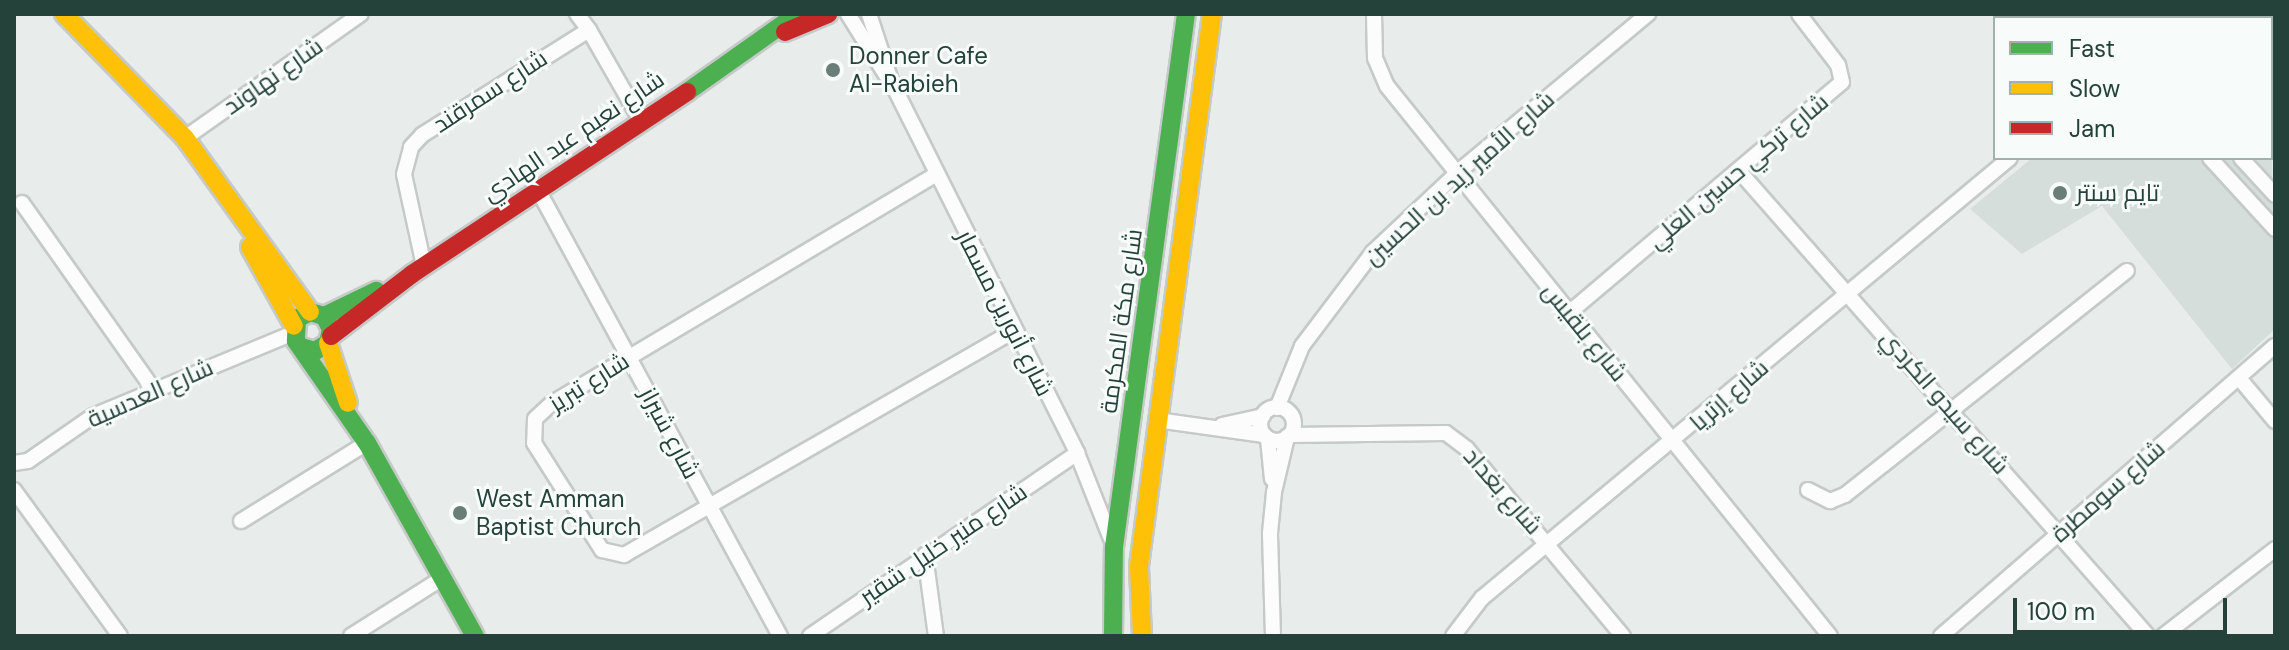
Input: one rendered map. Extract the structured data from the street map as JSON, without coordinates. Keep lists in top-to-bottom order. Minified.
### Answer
{"streets":{"street":["شارع نهاوند","شارع سمرقند","شارع نعيم عبد الهادي","شارع تركي حسين العلي","شارع الأمير زيد بن الحسين","شارع أنورين مسمار","شارع مكة المكرمة","شارع بلقيس","شارع تبريز","شارع العدسية","شارع إرتريا","شارع سيدو الكردي","شارع شيراز","شارع بغداد","شارع سومطرة","شارع منير خليل شقير"]},"crossings":[["شارع سمرقند","شارع نعيم عبد الهادي"],["شارع نعيم عبد الهادي","شارع العدسية"],["شارع نعيم عبد الهادي","شارع شيراز"],["شارع تركي حسين العلي","شارع بلقيس"],["شارع تركي حسين العلي","شارع سيدو الكردي"],["شارع الأمير زيد بن الحسين","شارع بلقيس"],["شارع أنورين مسمار","شارع مكة المكرمة"],["شارع أنورين مسمار","شارع تبريز"],["شارع أنورين مسمار","شارع منير خليل شقير"],["شارع بلقيس","شارع إرتريا"],["شارع تبريز","شارع شيراز"],["شارع إرتريا","شارع سيدو الكردي"],["شارع إرتريا","شارع بغداد"],["شارع سيدو الكردي","شارع سومطرة"]],"places":["Donner Cafe Al-Rabieh","تايم سنتر","West Amman Baptist Church"],"legend":["Fast","Slow","Jam"],"scale_bar":"100 m"}
